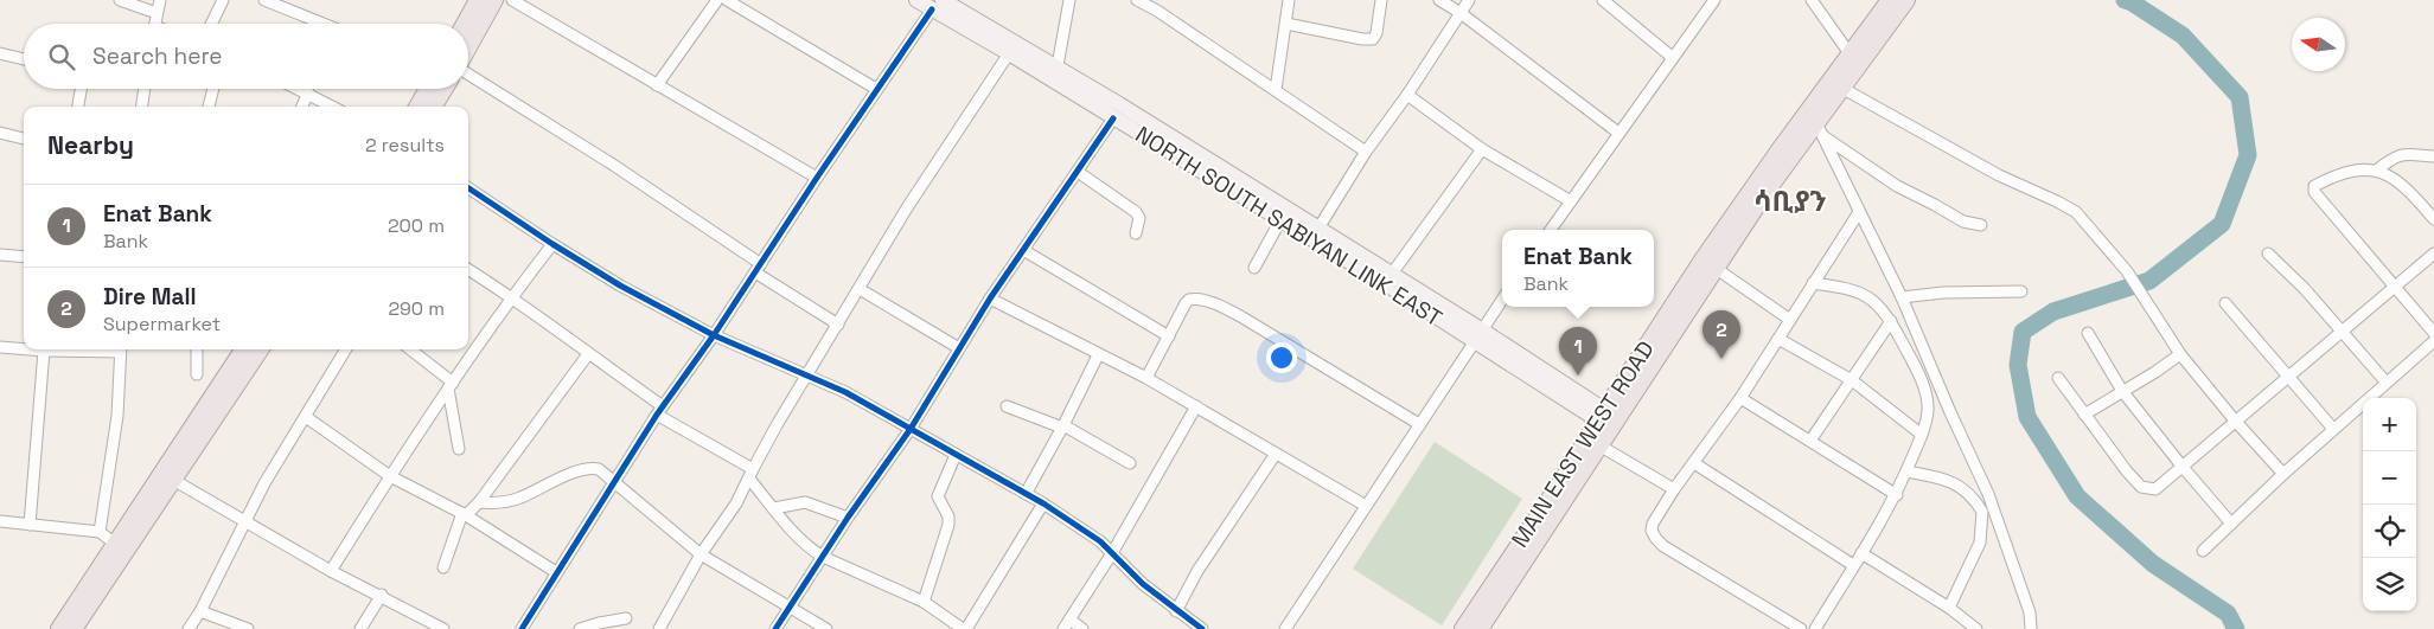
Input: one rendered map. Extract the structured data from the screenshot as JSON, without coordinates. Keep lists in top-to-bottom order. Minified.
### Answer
{"streets":{"main road":["NORTH SOUTH SABIYAN LINK EAST","MAIN EAST WEST ROAD"]},"crossings":[["NORTH SOUTH SABIYAN LINK EAST","MAIN EAST WEST ROAD"]],"districts":["ሳቢያን"],"north":"left","page":{"search":"Search here","heading":["Nearby","2 results"],"list":[{"mark":"1","name":"Enat Bank","note":"Bank","value":"200 m"},{"mark":"2","name":"Dire Mall","note":"Supermarket","value":"290 m"}],"popup":["Enat Bank","Bank"],"pins":["2","1"],"map_buttons":["+","−"]}}
